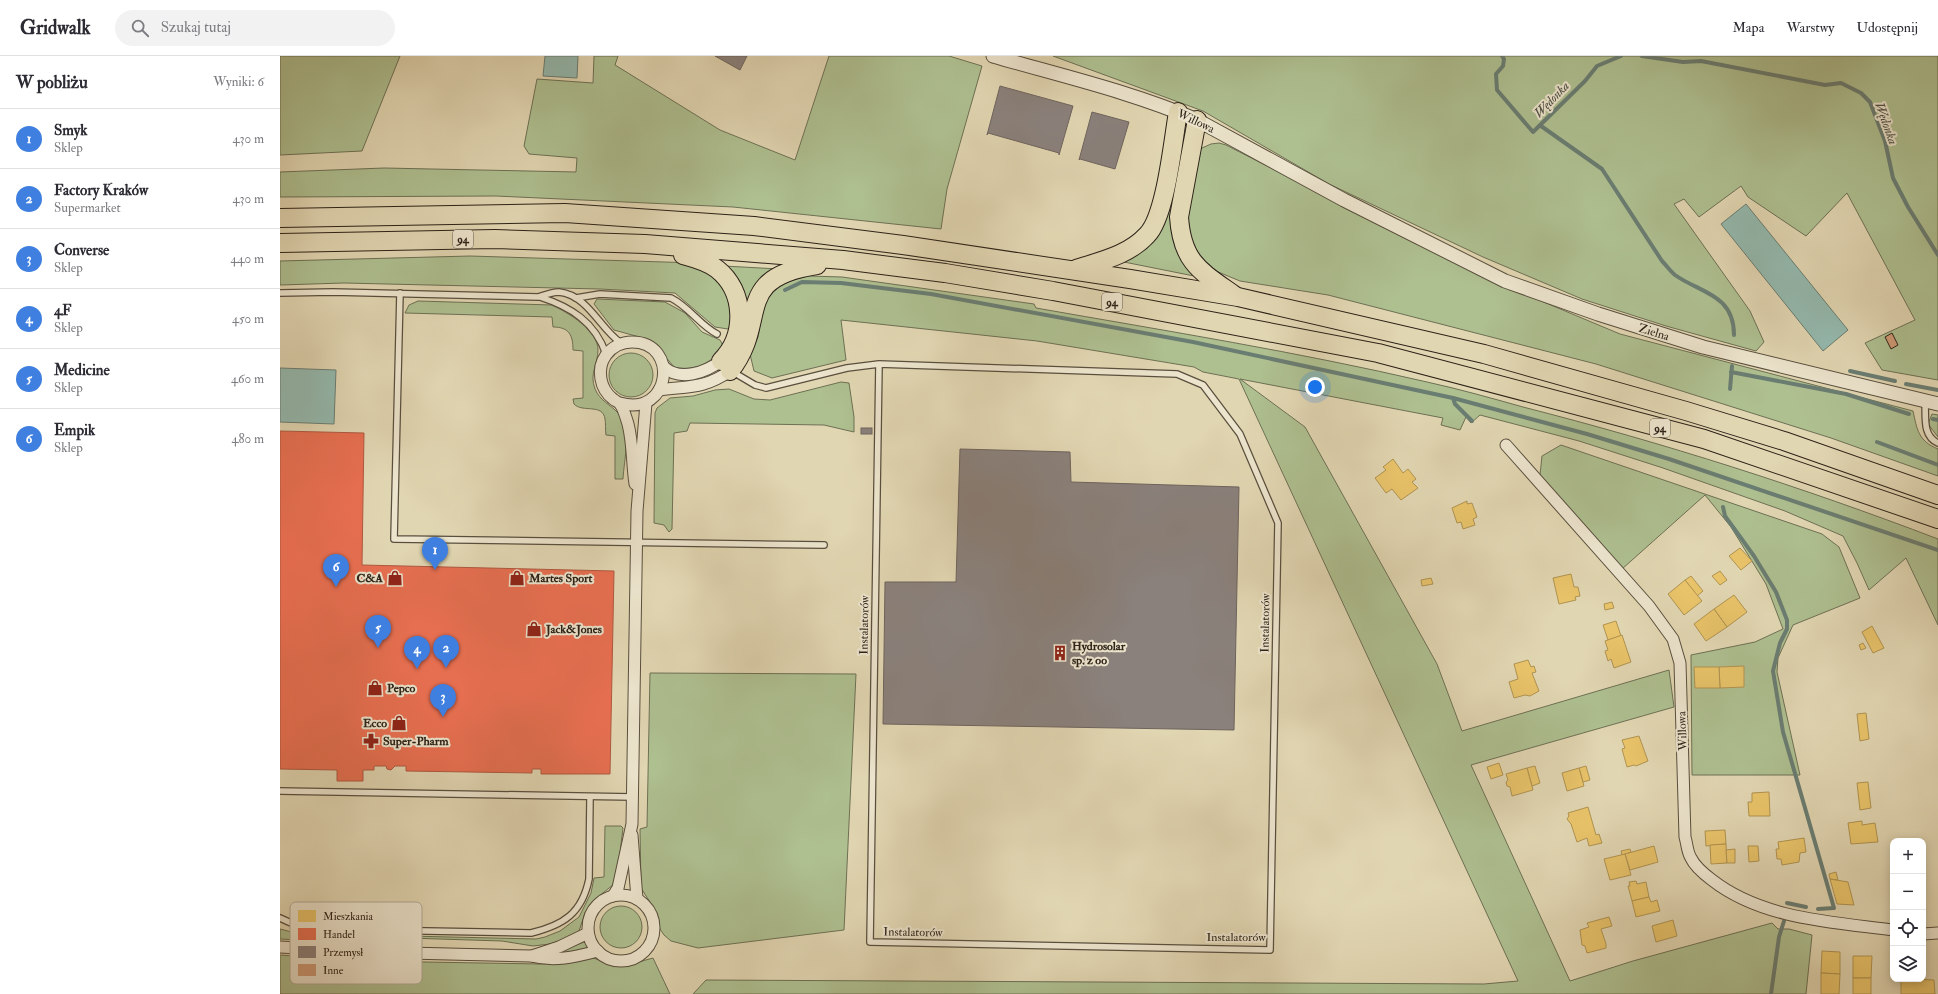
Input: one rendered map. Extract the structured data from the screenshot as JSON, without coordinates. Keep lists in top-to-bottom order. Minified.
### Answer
{"streets":{"highway":["94"],"street":["Willowa","Zielna"],"lane":["Instalatorów"]},"crossings":[["Willowa","Zielna"]],"water":["Wędonka"],"places":{"shop":["C&A","Martes Sport","Jack&Jones","Pepco","Ecco"],"building":["Hydrosolar sp. z oo"],"pharmacy":["Super-Pharm"]},"legend":["Mieszkania","Handel","Przemysł","Inne"],"page":{"header":"Gridwalk","search":"Szukaj tutaj","nav":["Mapa","Warstwy","Udostępnij"],"heading":["W pobliżu","Wyniki: 6"],"list":[{"mark":"1","name":"Smyk","note":"Sklep","value":"430 m"},{"mark":"2","name":"Factory Kraków","note":"Supermarket","value":"430 m"},{"mark":"3","name":"Converse","note":"Sklep","value":"440 m"},{"mark":"4","name":"4F","note":"Sklep","value":"450 m"},{"mark":"5","name":"Medicine","note":"Sklep","value":"460 m"},{"mark":"6","name":"Empik","note":"Sklep","value":"480 m"}],"pins":["1","6","5","2","4","3"],"map_buttons":["+","−"]}}
